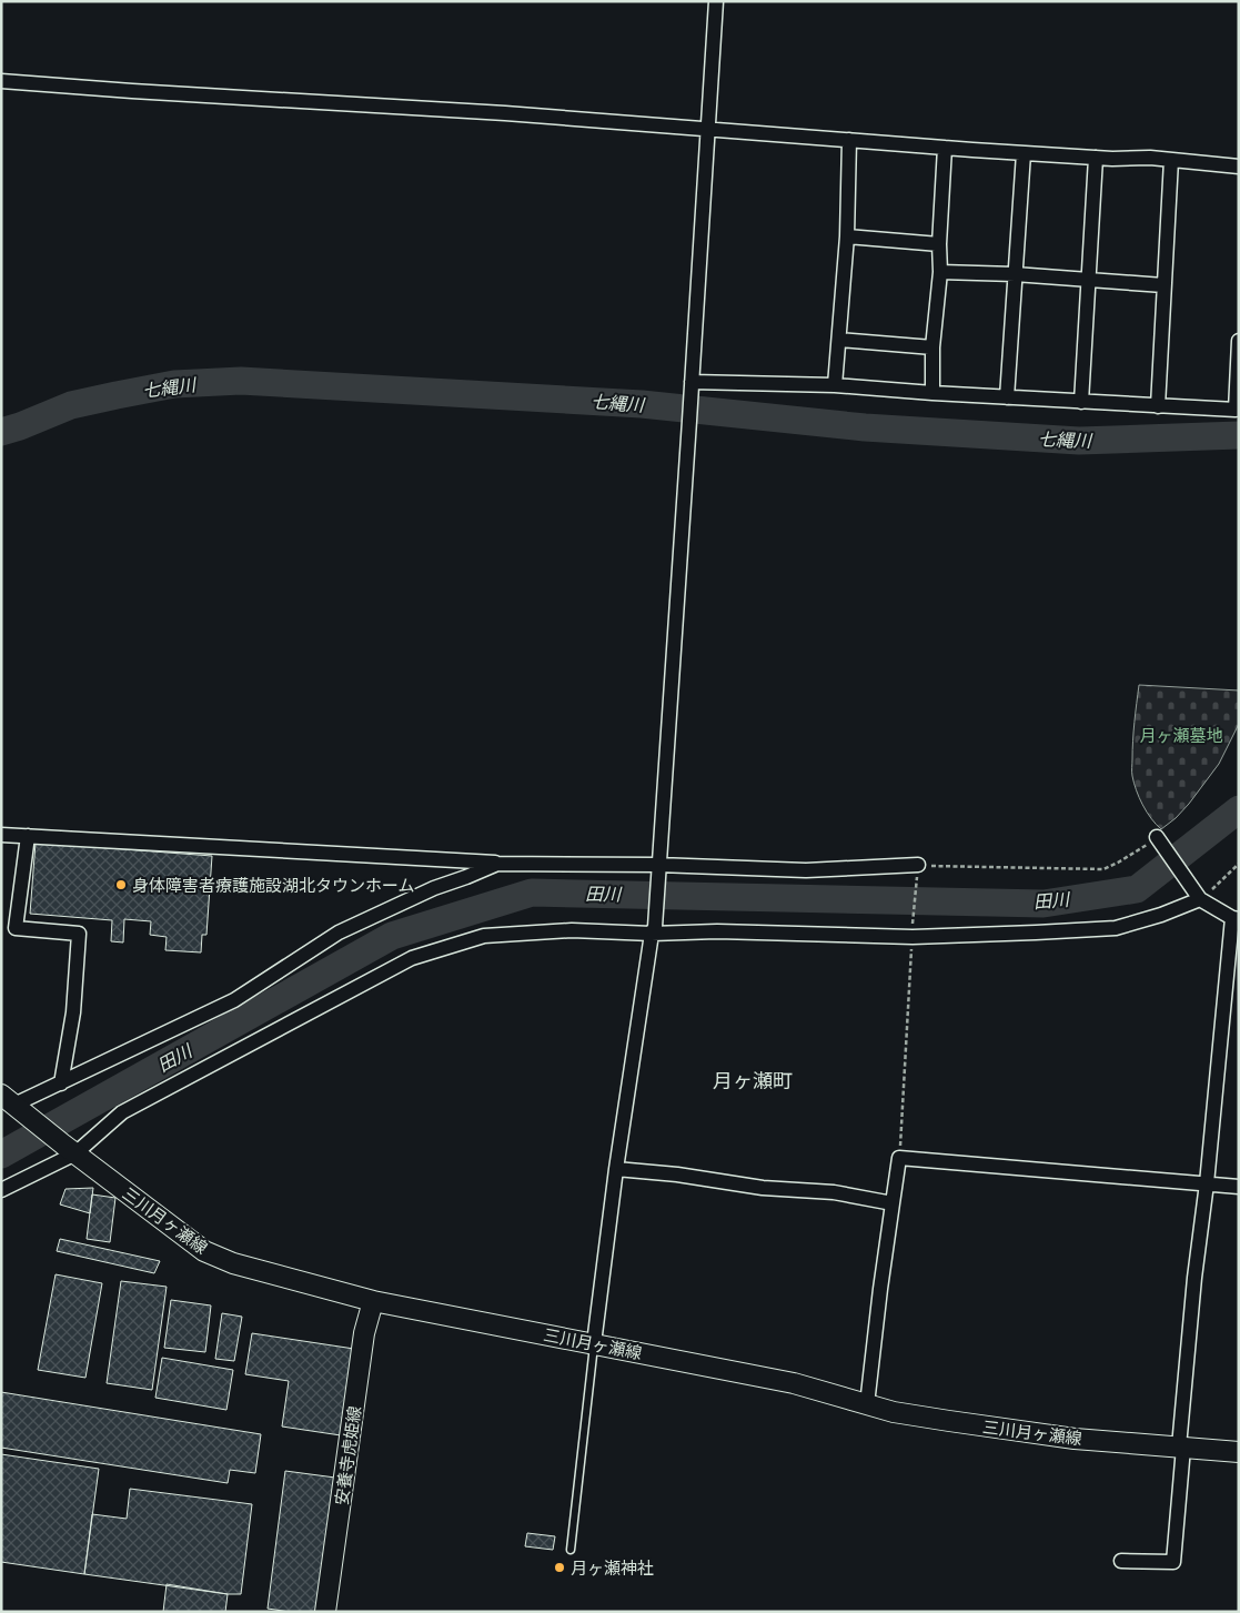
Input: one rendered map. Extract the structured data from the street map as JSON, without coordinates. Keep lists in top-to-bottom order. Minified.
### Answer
{"streets":{"main road":["三川月ヶ瀬線","安養寺虎姫線"]},"crossings":[["三川月ヶ瀬線","安養寺虎姫線"]],"districts":["月ヶ瀬町"],"water":["七縄川","田川"],"parks":["月ヶ瀬墓地"],"places":["身体障害者療護施設湖北タウンホーム","月ヶ瀬神社"]}
